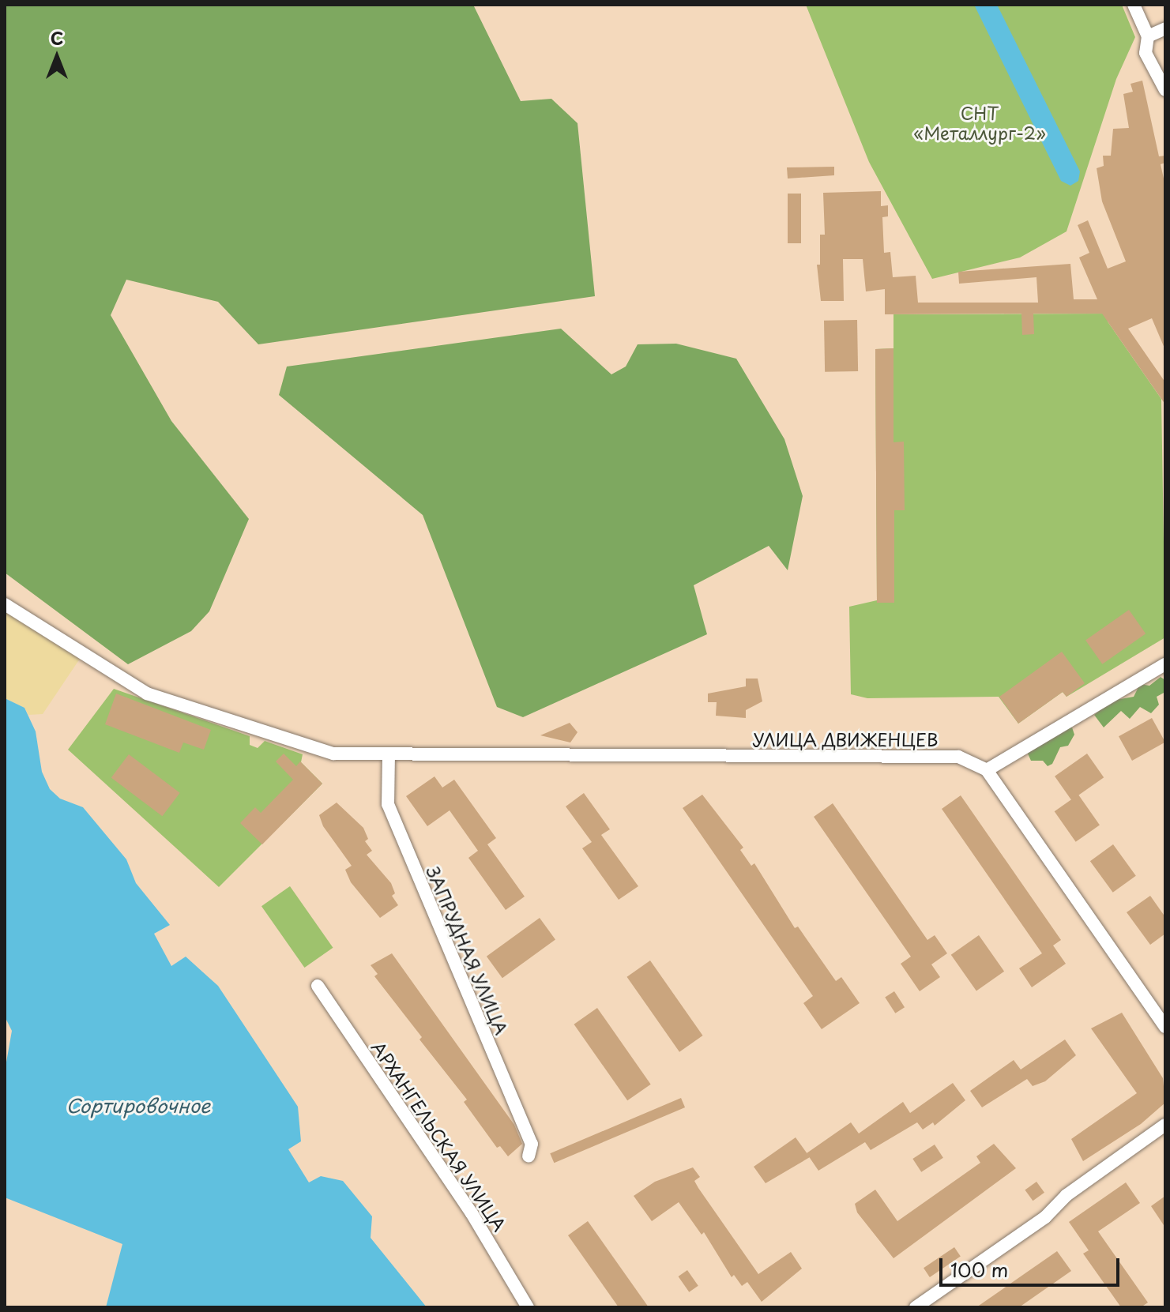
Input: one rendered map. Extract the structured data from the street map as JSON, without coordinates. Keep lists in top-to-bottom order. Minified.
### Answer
{"streets":{"street":["УЛИЦА ДВИЖЕНЦЕВ","ЗАПРУДНАЯ УЛИЦА","АРХАНГЕЛЬСКАЯ УЛИЦА"]},"crossings":[["УЛИЦА ДВИЖЕНЦЕВ","ЗАПРУДНАЯ УЛИЦА"]],"water":["Сортировочное"],"parks":["СНТ «Металлург-2»"],"scale_bar":"100 m","north":"top"}
